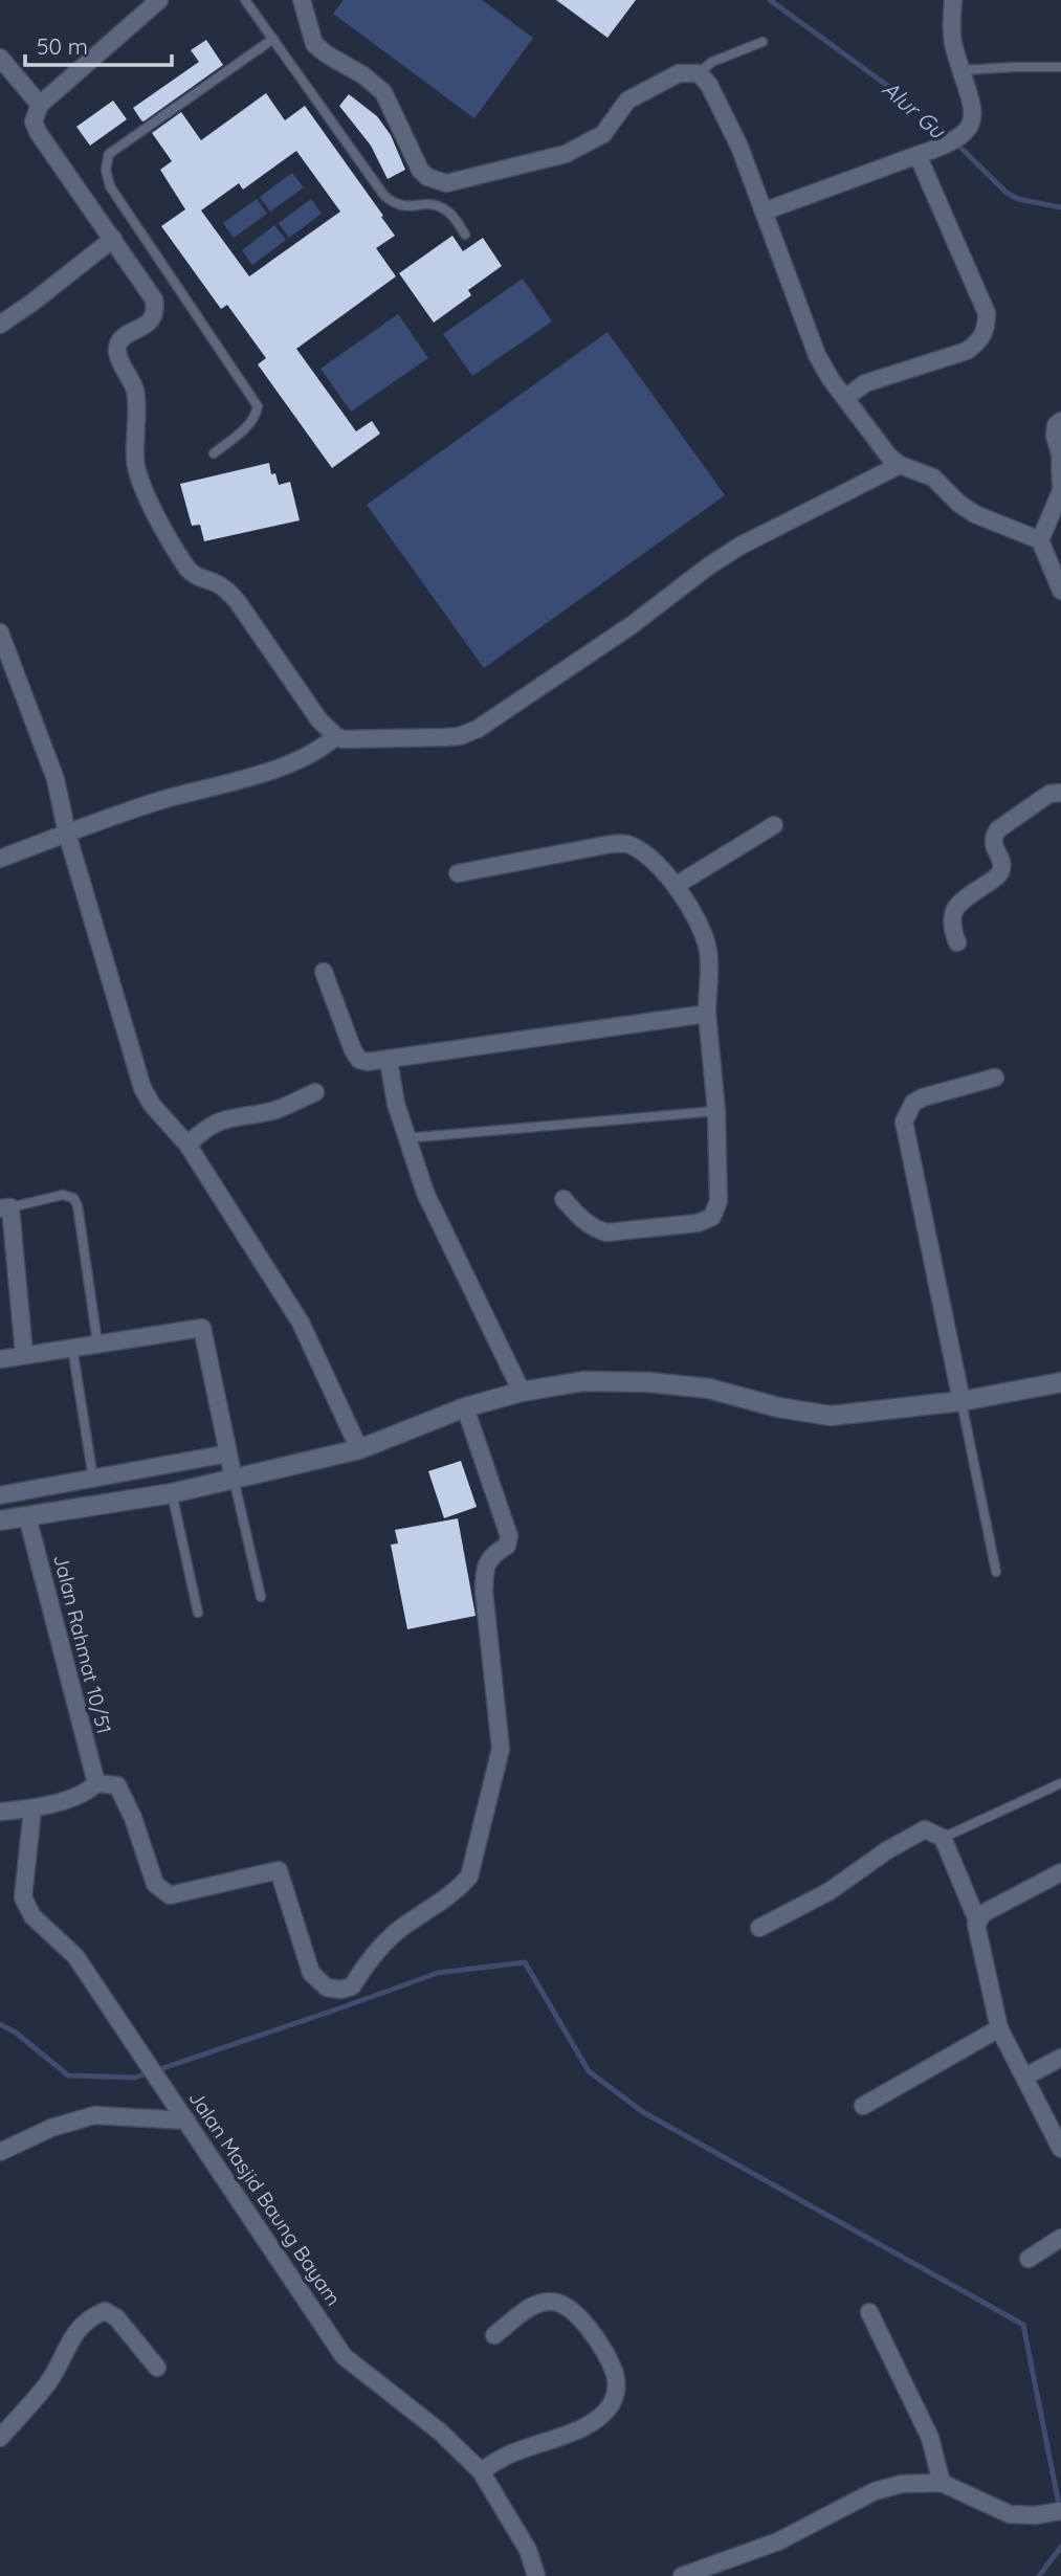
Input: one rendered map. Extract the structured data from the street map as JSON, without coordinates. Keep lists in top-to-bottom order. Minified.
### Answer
{"streets":{"street":["Jalan Rahmat 10/51","Jalan Masjid Baung Bayam"]},"water":["Alur Gu"],"scale_bar":"50 m"}
